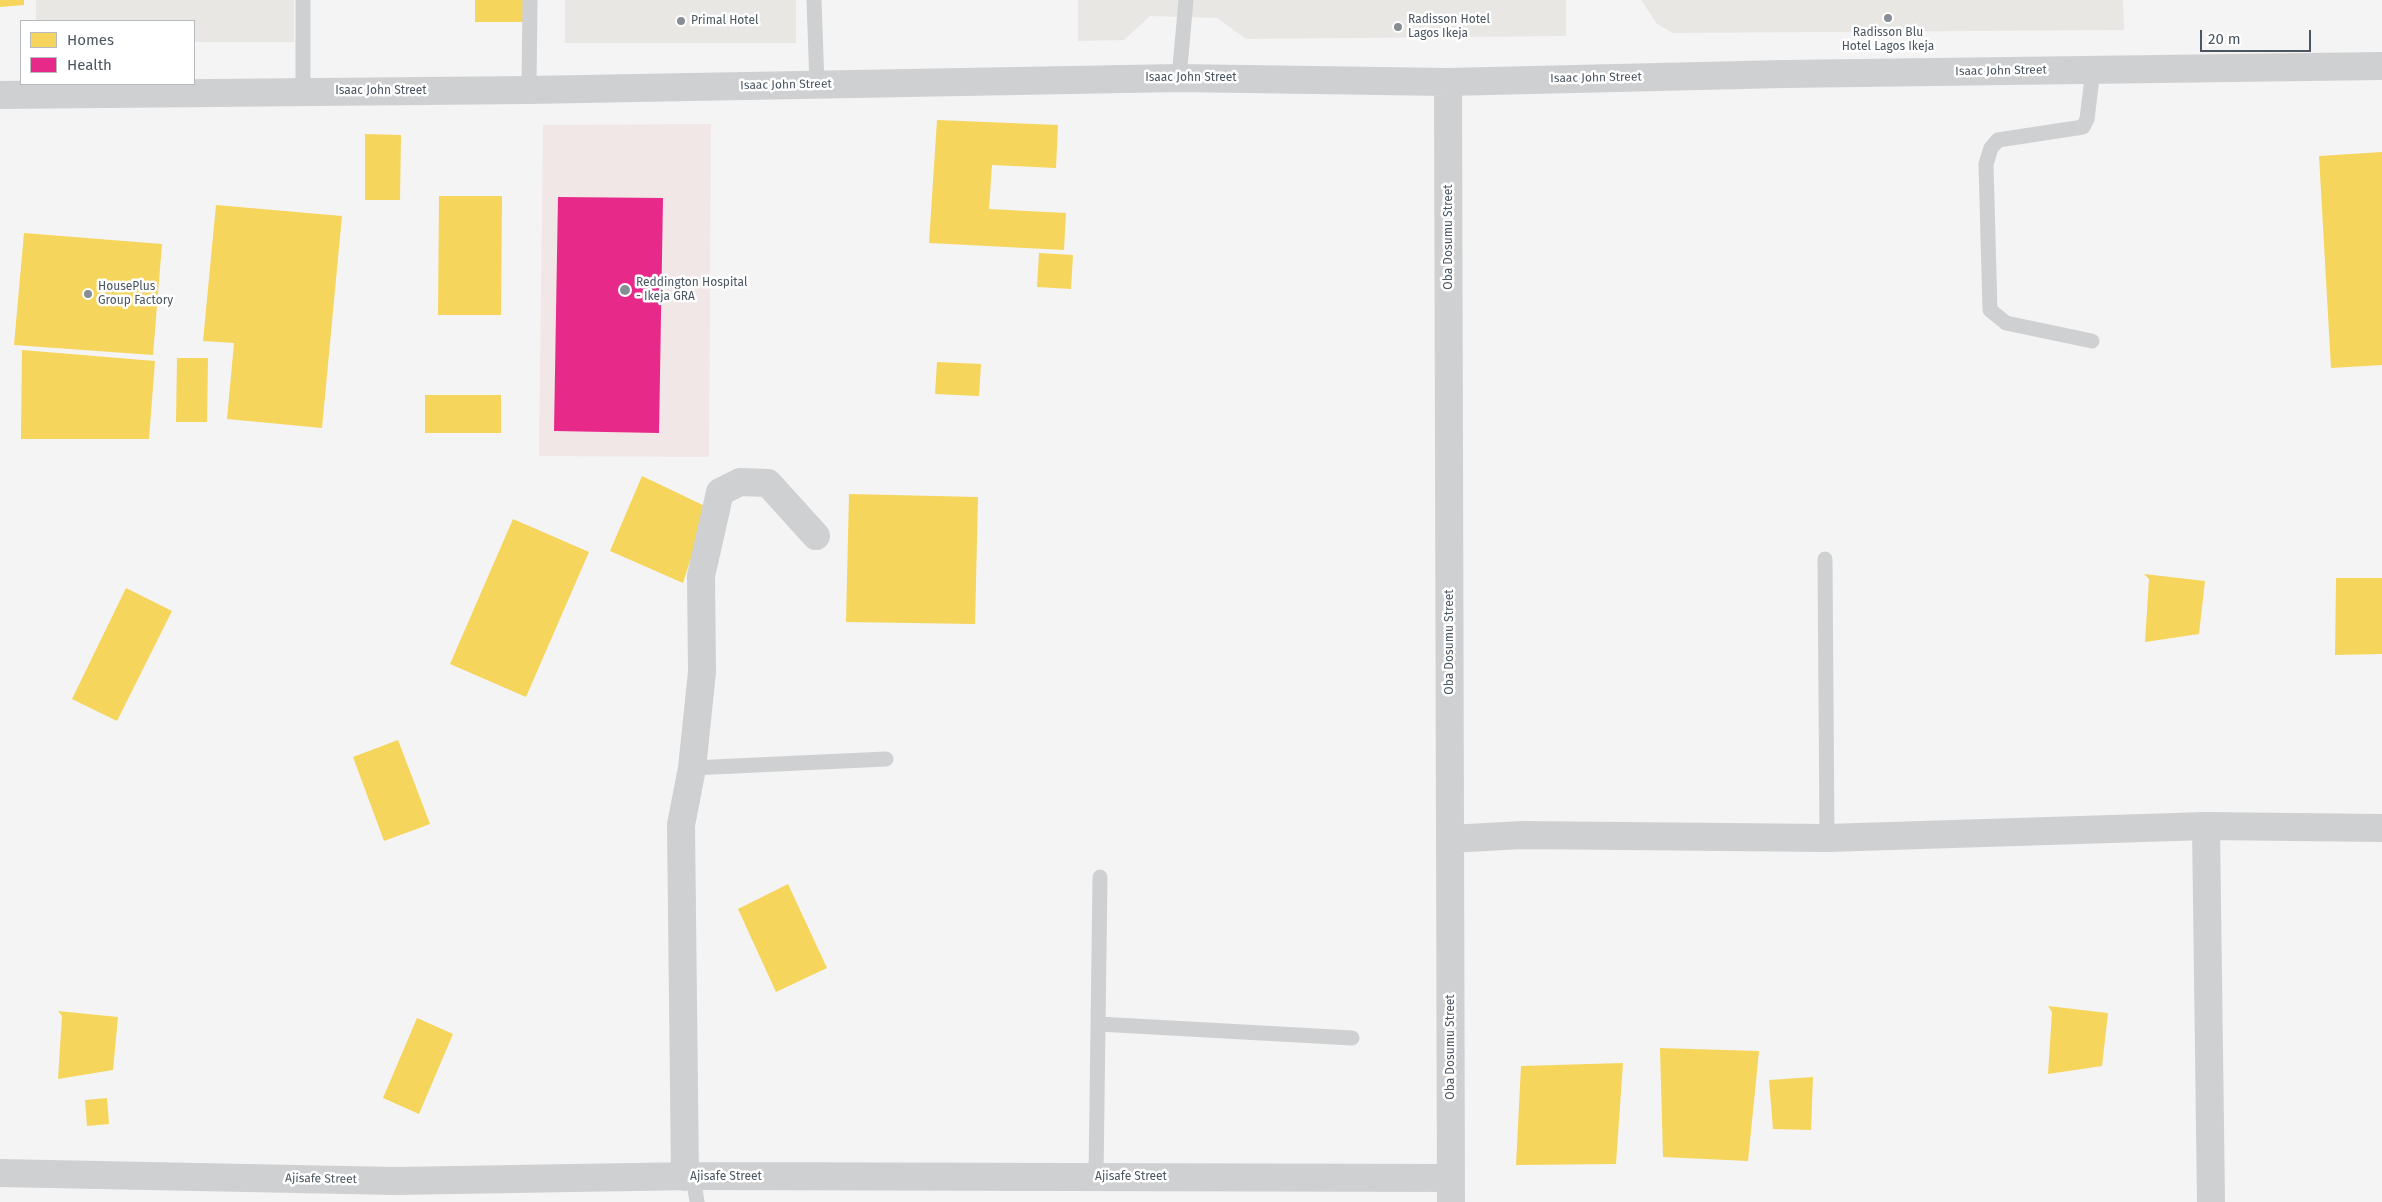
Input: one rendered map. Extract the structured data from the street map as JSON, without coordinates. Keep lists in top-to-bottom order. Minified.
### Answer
{"streets":{"street":["Isaac John Street","Oba Dosumu Street","Ajisafe Street"]},"crossings":[["Isaac John Street","Oba Dosumu Street"],["Oba Dosumu Street","Ajisafe Street"]],"places":["Radisson Blu Hotel Lagos Ikeja","Primal Hotel","Radisson Hotel Lagos Ikeja","Reddington Hospital - Ikeja GRA","HousePlus Group Factory"],"legend":["Homes","Health"],"scale_bar":"20 m"}
